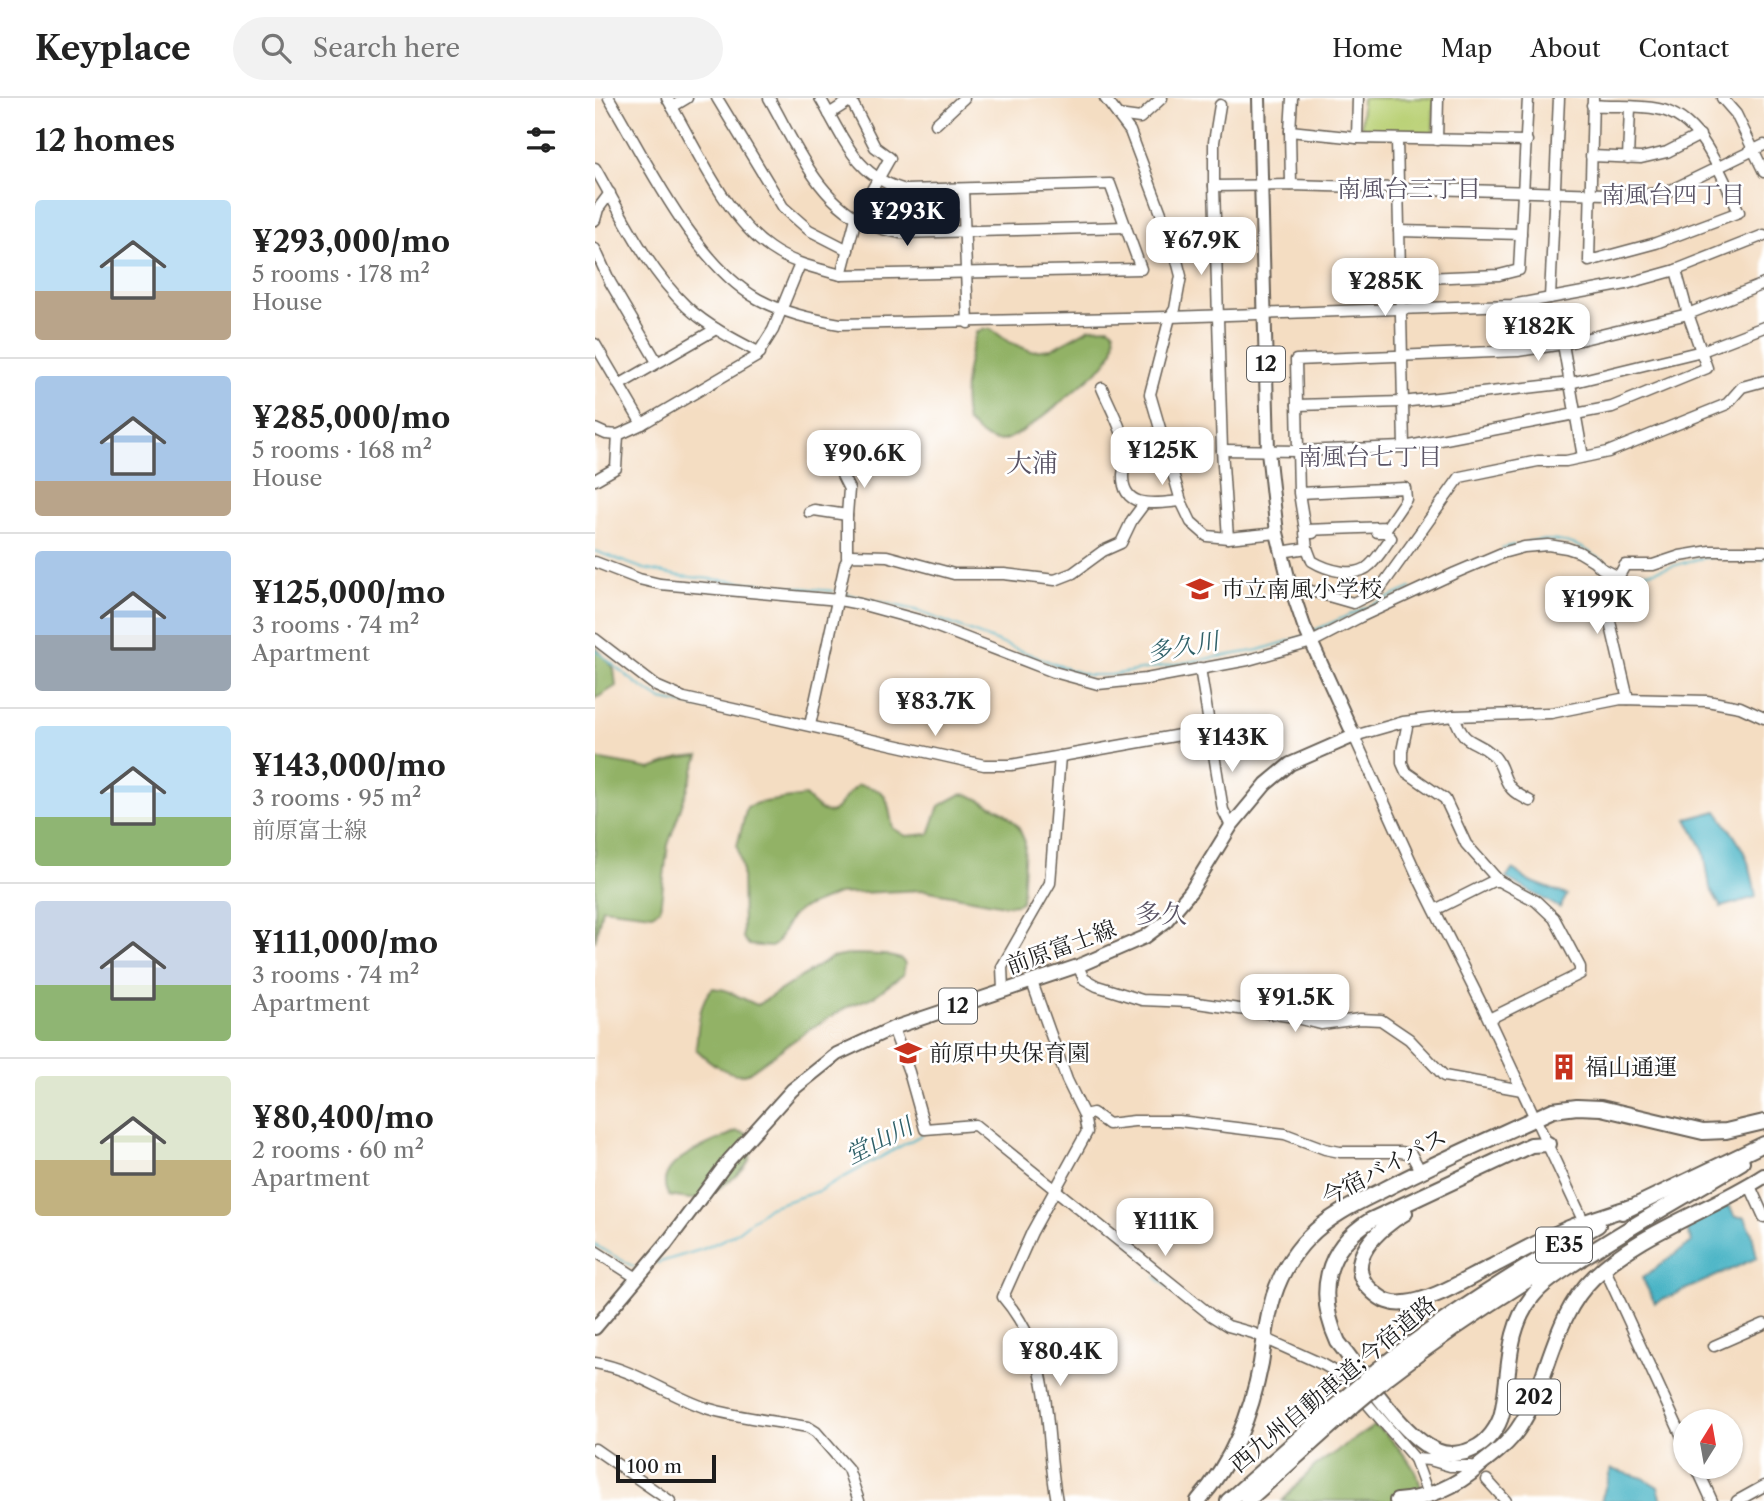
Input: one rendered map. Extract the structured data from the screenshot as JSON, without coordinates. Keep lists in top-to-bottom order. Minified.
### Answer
{"streets":{"highway":["今宿バイパス","E35","西九州自動車道;今宿道路","202"],"main road":["12","前原富士線"]},"crossings":[["12","前原富士線"]],"districts":["南風台三丁目","南風台四丁目","南風台七丁目","大浦","多久"],"water":["多久川","堂山川"],"places":{"school or university":["市立南風小学校","前原中央保育園"],"building":["福山通運"]},"scale_bar":"100 m","north":"top","page":{"header":"Keyplace","search":"Search here","nav":["Home","Map","About","Contact"],"heading":"12 homes","list":[{"name":"¥293,000/mo","note":"5 rooms · 178 m² · House"},{"name":"¥285,000/mo","note":"5 rooms · 168 m² · House"},{"name":"¥125,000/mo","note":"3 rooms · 74 m² · Apartment"},{"name":"¥143,000/mo","note":"3 rooms · 95 m² · 前原富士線"},{"name":"¥111,000/mo","note":"3 rooms · 74 m² · Apartment"},{"name":"¥80,400/mo","note":"2 rooms · 60 m² · Apartment"}],"price":["¥293K","¥67.9K","¥285K","¥182K","¥125K","¥90.6K","¥199K","¥83.7K","¥143K","¥91.5K","¥111K","¥80.4K"],"scale":"100 m"}}
